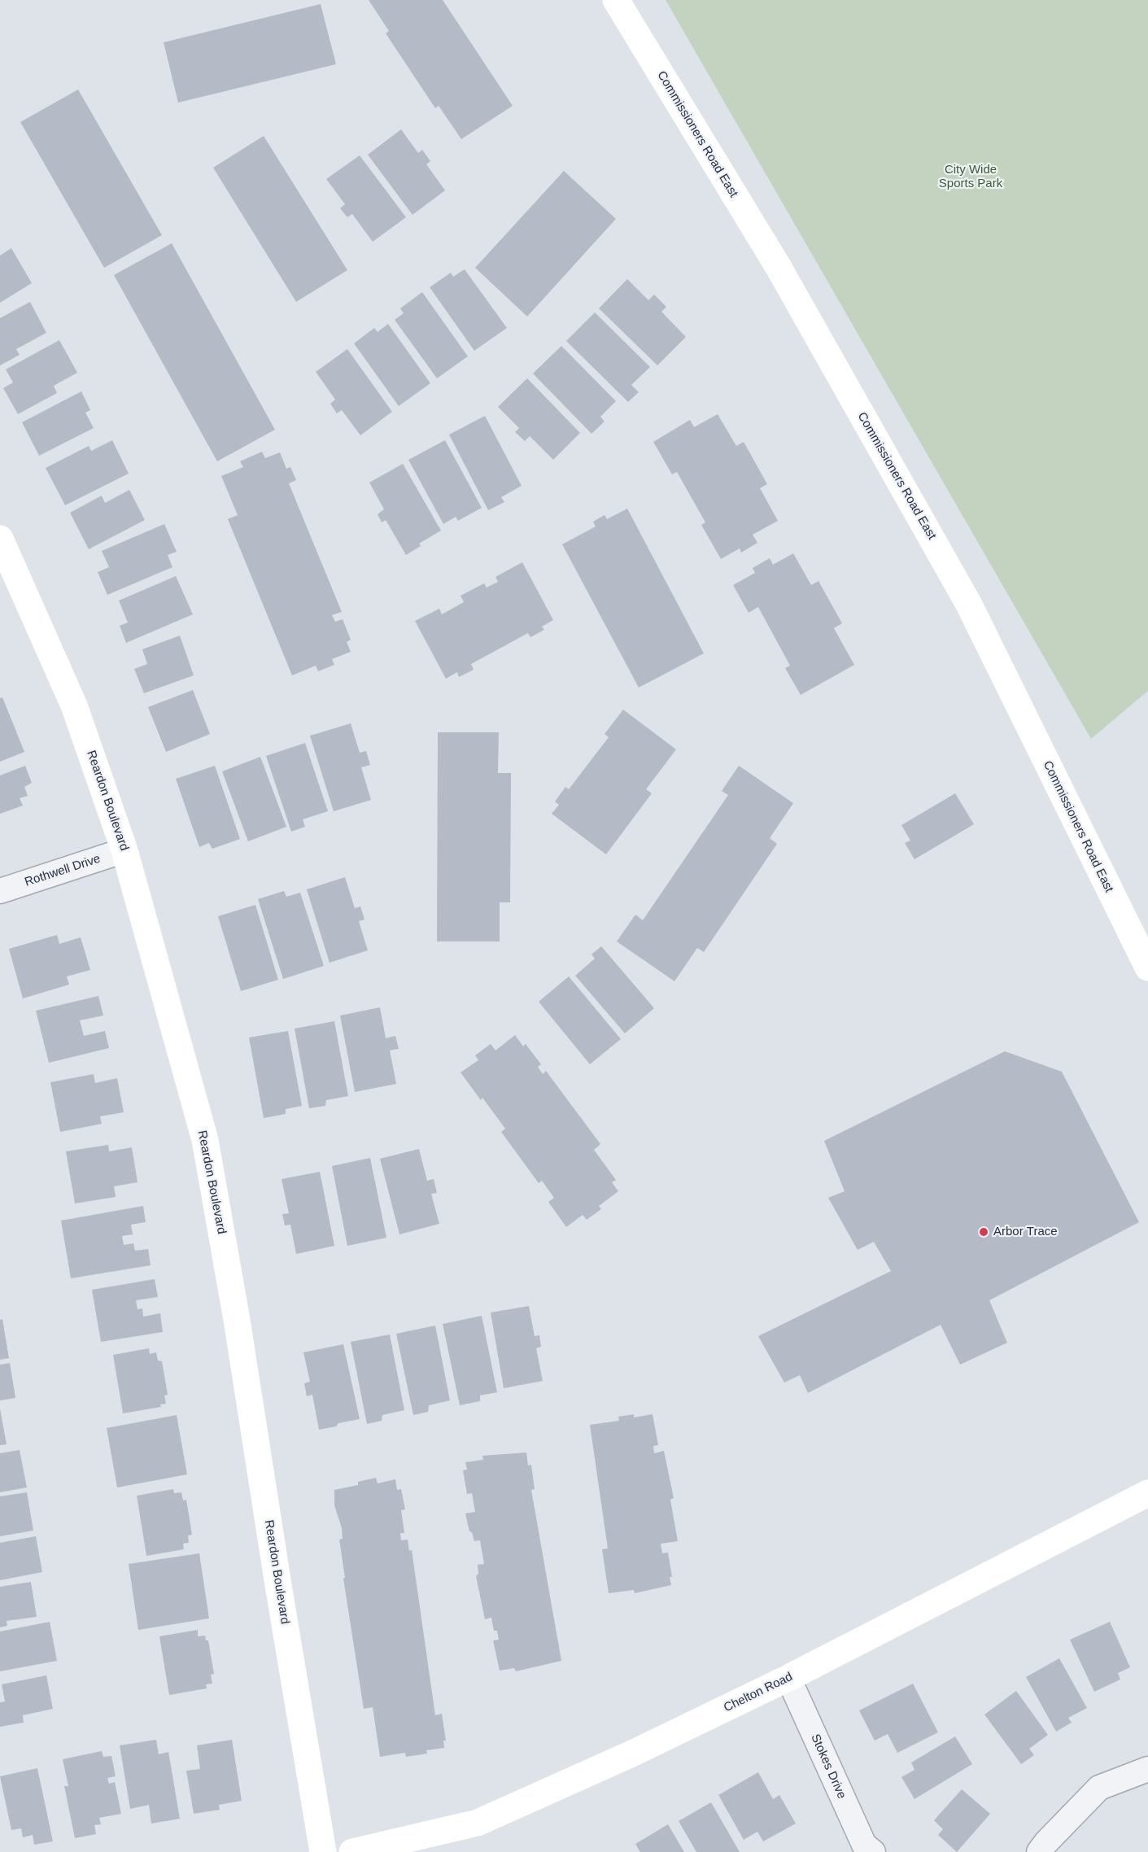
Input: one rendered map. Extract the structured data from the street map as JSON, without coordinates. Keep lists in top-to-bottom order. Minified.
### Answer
{"streets":{"street":["Commissioners Road East","Reardon Boulevard","Rothwell Drive","Chelton Road","Stokes Drive"]},"crossings":[["Reardon Boulevard","Rothwell Drive"],["Chelton Road","Stokes Drive"]],"parks":["City Wide Sports Park"],"places":["Arbor Trace"]}
